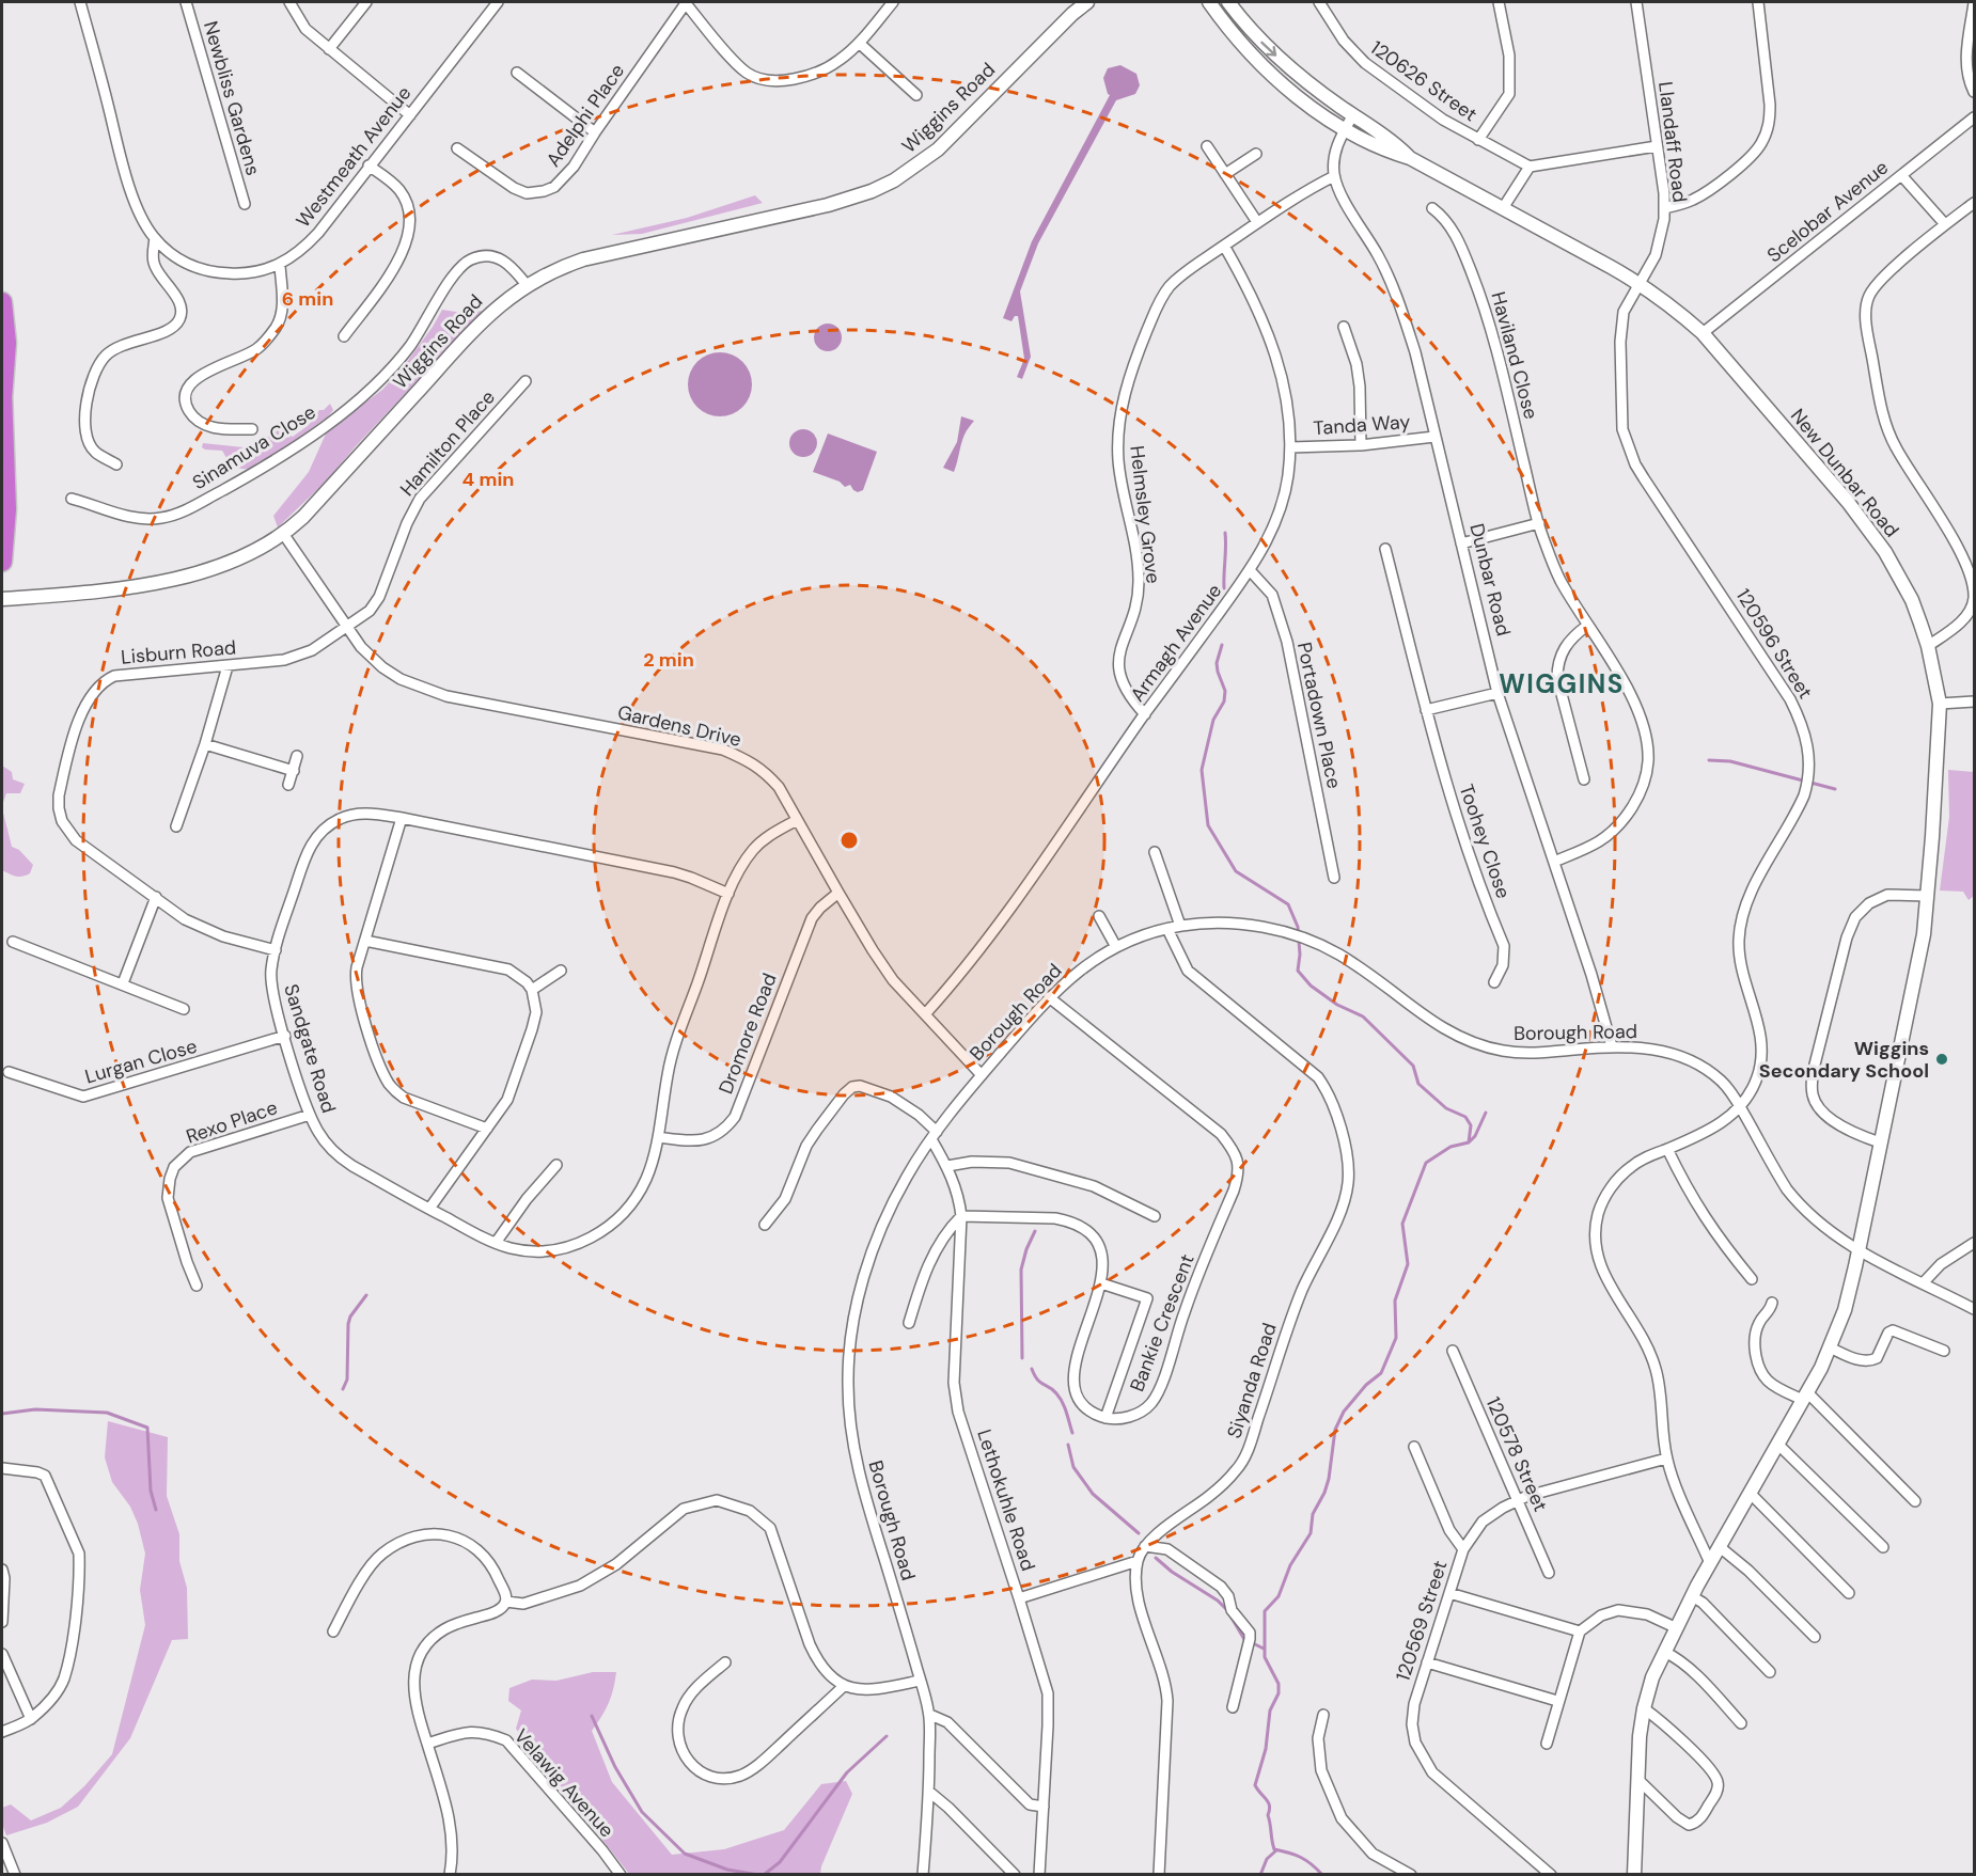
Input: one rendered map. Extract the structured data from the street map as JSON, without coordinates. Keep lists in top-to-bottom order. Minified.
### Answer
{"streets":{"street":["120626 Street","Newbliss Gardens","Wiggins Road","Adelphi Place","Llandaff Road","Westmeath Avenue","Scelobar Avenue","Haviland Close","Tanda Way","Hamilton Place","Sinamuva Close","New Dunbar Road","Helmsley Grove","Dunbar Road","Armagh Avenue","120596 Street","Lisburn Road","Portadown Place","Gardens Drive","Toohey Close","Borough Road","Dromore Road","Sandgate Road","Lurgan Close","Rexo Place","Bankie Crescent","Siyanda Road","120578 Street","Lethokuhle Road","120569 Street","Velawig Avenue"]},"crossings":[["Wiggins Road","Sinamuva Close"],["Wiggins Road","Gardens Drive"],["Llandaff Road","New Dunbar Road"],["Llandaff Road","120596 Street"],["Scelobar Avenue","New Dunbar Road"],["Haviland Close","Dunbar Road"],["Tanda Way","Dunbar Road"],["Tanda Way","Armagh Avenue"],["Hamilton Place","Lisburn Road"],["Hamilton Place","Gardens Drive"],["New Dunbar Road","120596 Street"],["New Dunbar Road","Borough Road"],["Helmsley Grove","Dunbar Road"],["Helmsley Grove","Armagh Avenue"],["Dunbar Road","Borough Road"],["Armagh Avenue","Portadown Place"],["Armagh Avenue","Gardens Drive"],["120596 Street","Borough Road"],["Lisburn Road","Gardens Drive"],["Lisburn Road","Sandgate Road"],["Gardens Drive","Borough Road"],["Gardens Drive","Dromore Road"],["Gardens Drive","Sandgate Road"],["Borough Road","Bankie Crescent"],["Borough Road","Siyanda Road"],["Borough Road","Lethokuhle Road"],["Dromore Road","Sandgate Road"],["Sandgate Road","Lurgan Close"],["Sandgate Road","Rexo Place"],["120578 Street","120569 Street"]],"districts":["WIGGINS"],"places":["Wiggins Secondary School"],"rings":["6 min","4 min","2 min"]}
